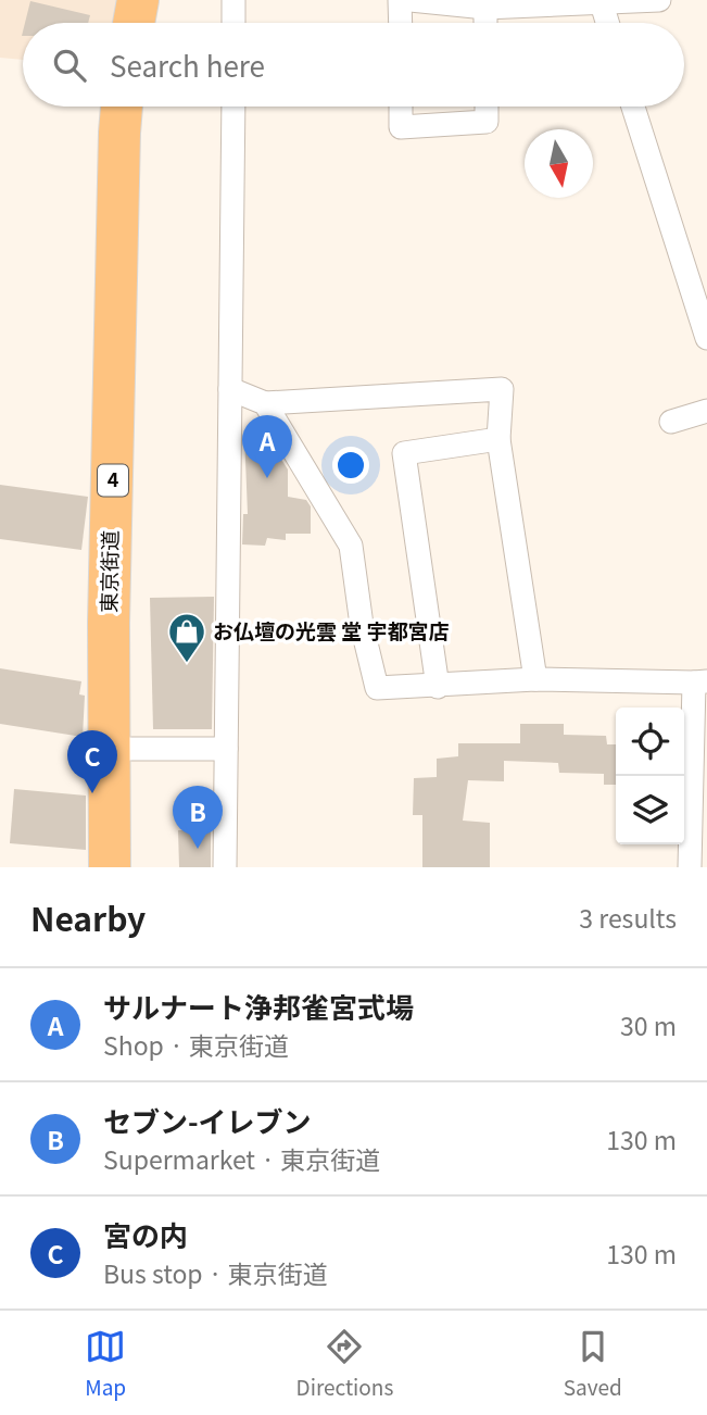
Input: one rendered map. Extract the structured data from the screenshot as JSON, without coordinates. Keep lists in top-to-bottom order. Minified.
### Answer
{"streets":{"highway":["4","東京街道"]},"places":{"shop":["お仏壇の光雲 堂 宇都宮店"]},"north":"bottom","page":{"search":"Search here","pins":["A","C","B"],"heading":["Nearby","3 results"],"list":[{"mark":"A","name":"サルナート浄邦雀宮式場","note":"Shop · 東京街道","value":"30 m"},{"mark":"B","name":"セブン-イレブン","note":"Supermarket · 東京街道","value":"130 m"},{"mark":"C","name":"宮の内","note":"Bus stop · 東京街道","value":"130 m"}],"nav":["Map","Directions","Saved"]}}
